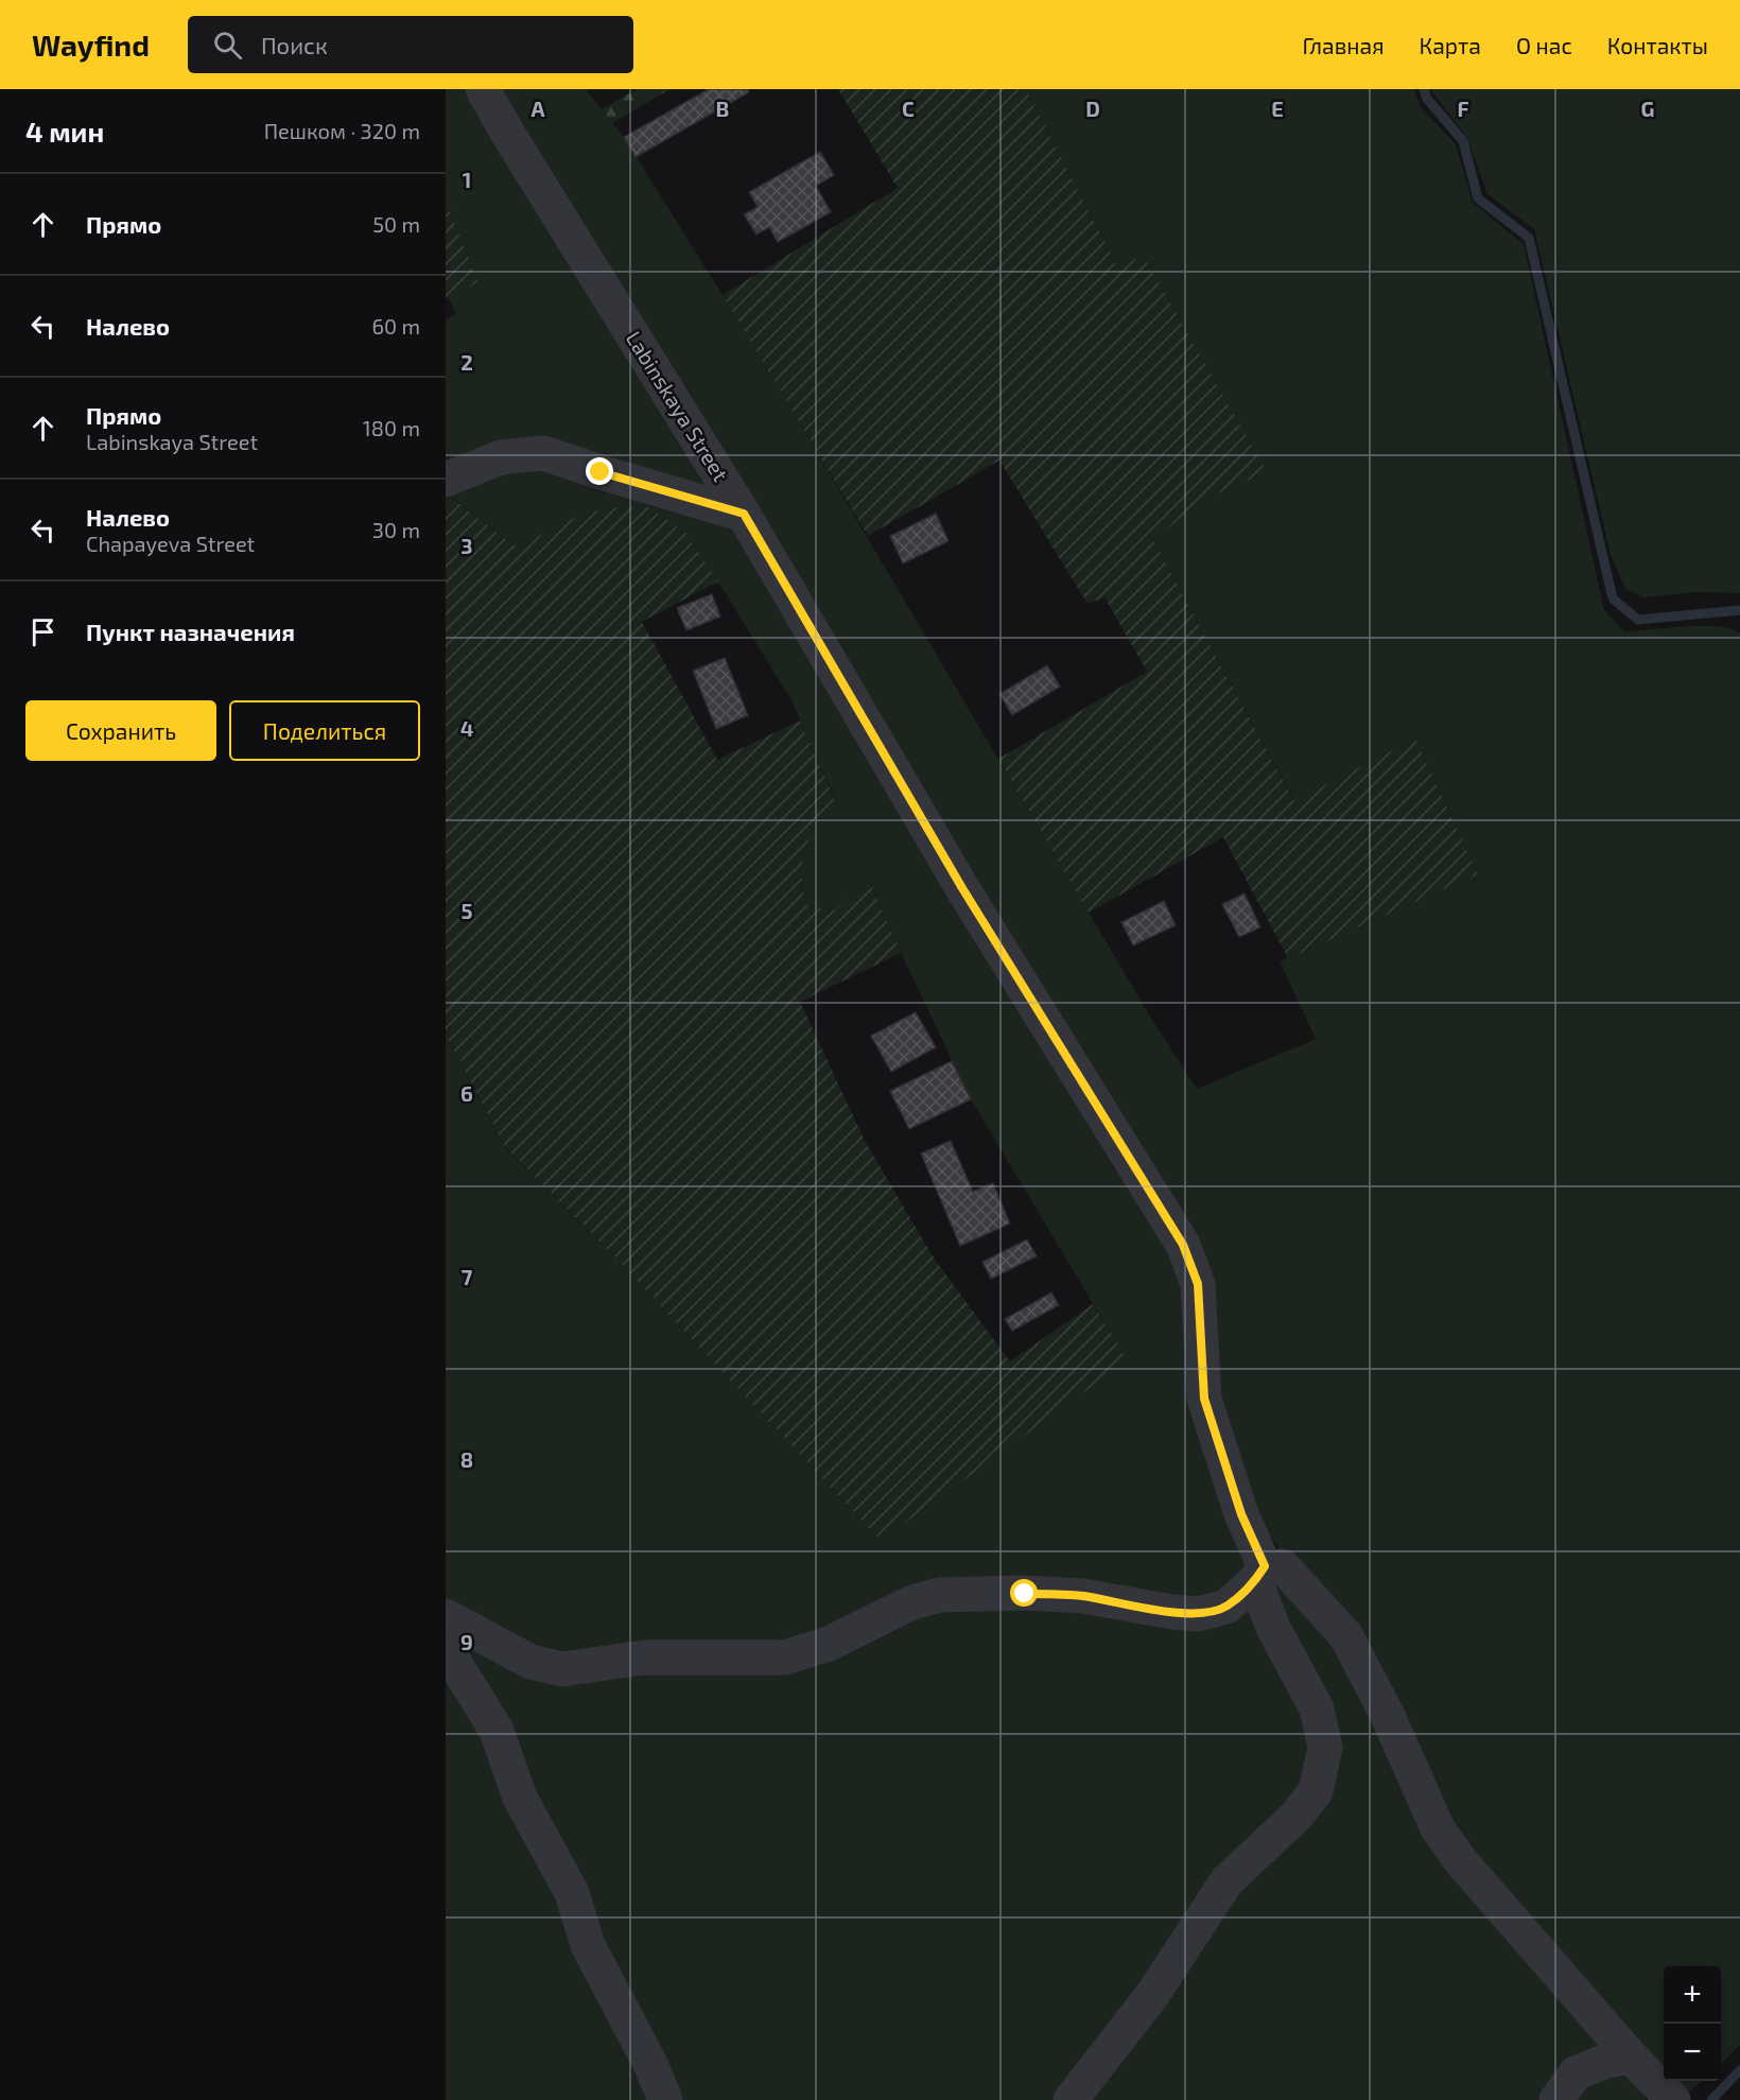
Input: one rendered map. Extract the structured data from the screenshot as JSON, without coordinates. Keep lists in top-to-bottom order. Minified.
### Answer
{"streets":{"street":["Labinskaya Street"]},"page":{"header":"Wayfind","search":"Поиск","nav":["Главная","Карта","О нас","Контакты"],"heading":["4 мин","Пешком · 320 m"],"list":[["Прямо","50 m"],["Налево","60 m"],["Прямо","Labinskaya Street","180 m"],["Налево","Chapayeva Street","30 m"],"Пункт назначения"],"buttons":["Сохранить","Поделиться"],"map_buttons":["+","−"]},"grid":{"columns":["A","B","C","D","E","F","G"],"rows":["1","2","3","4","5","6","7","8","9"]}}
